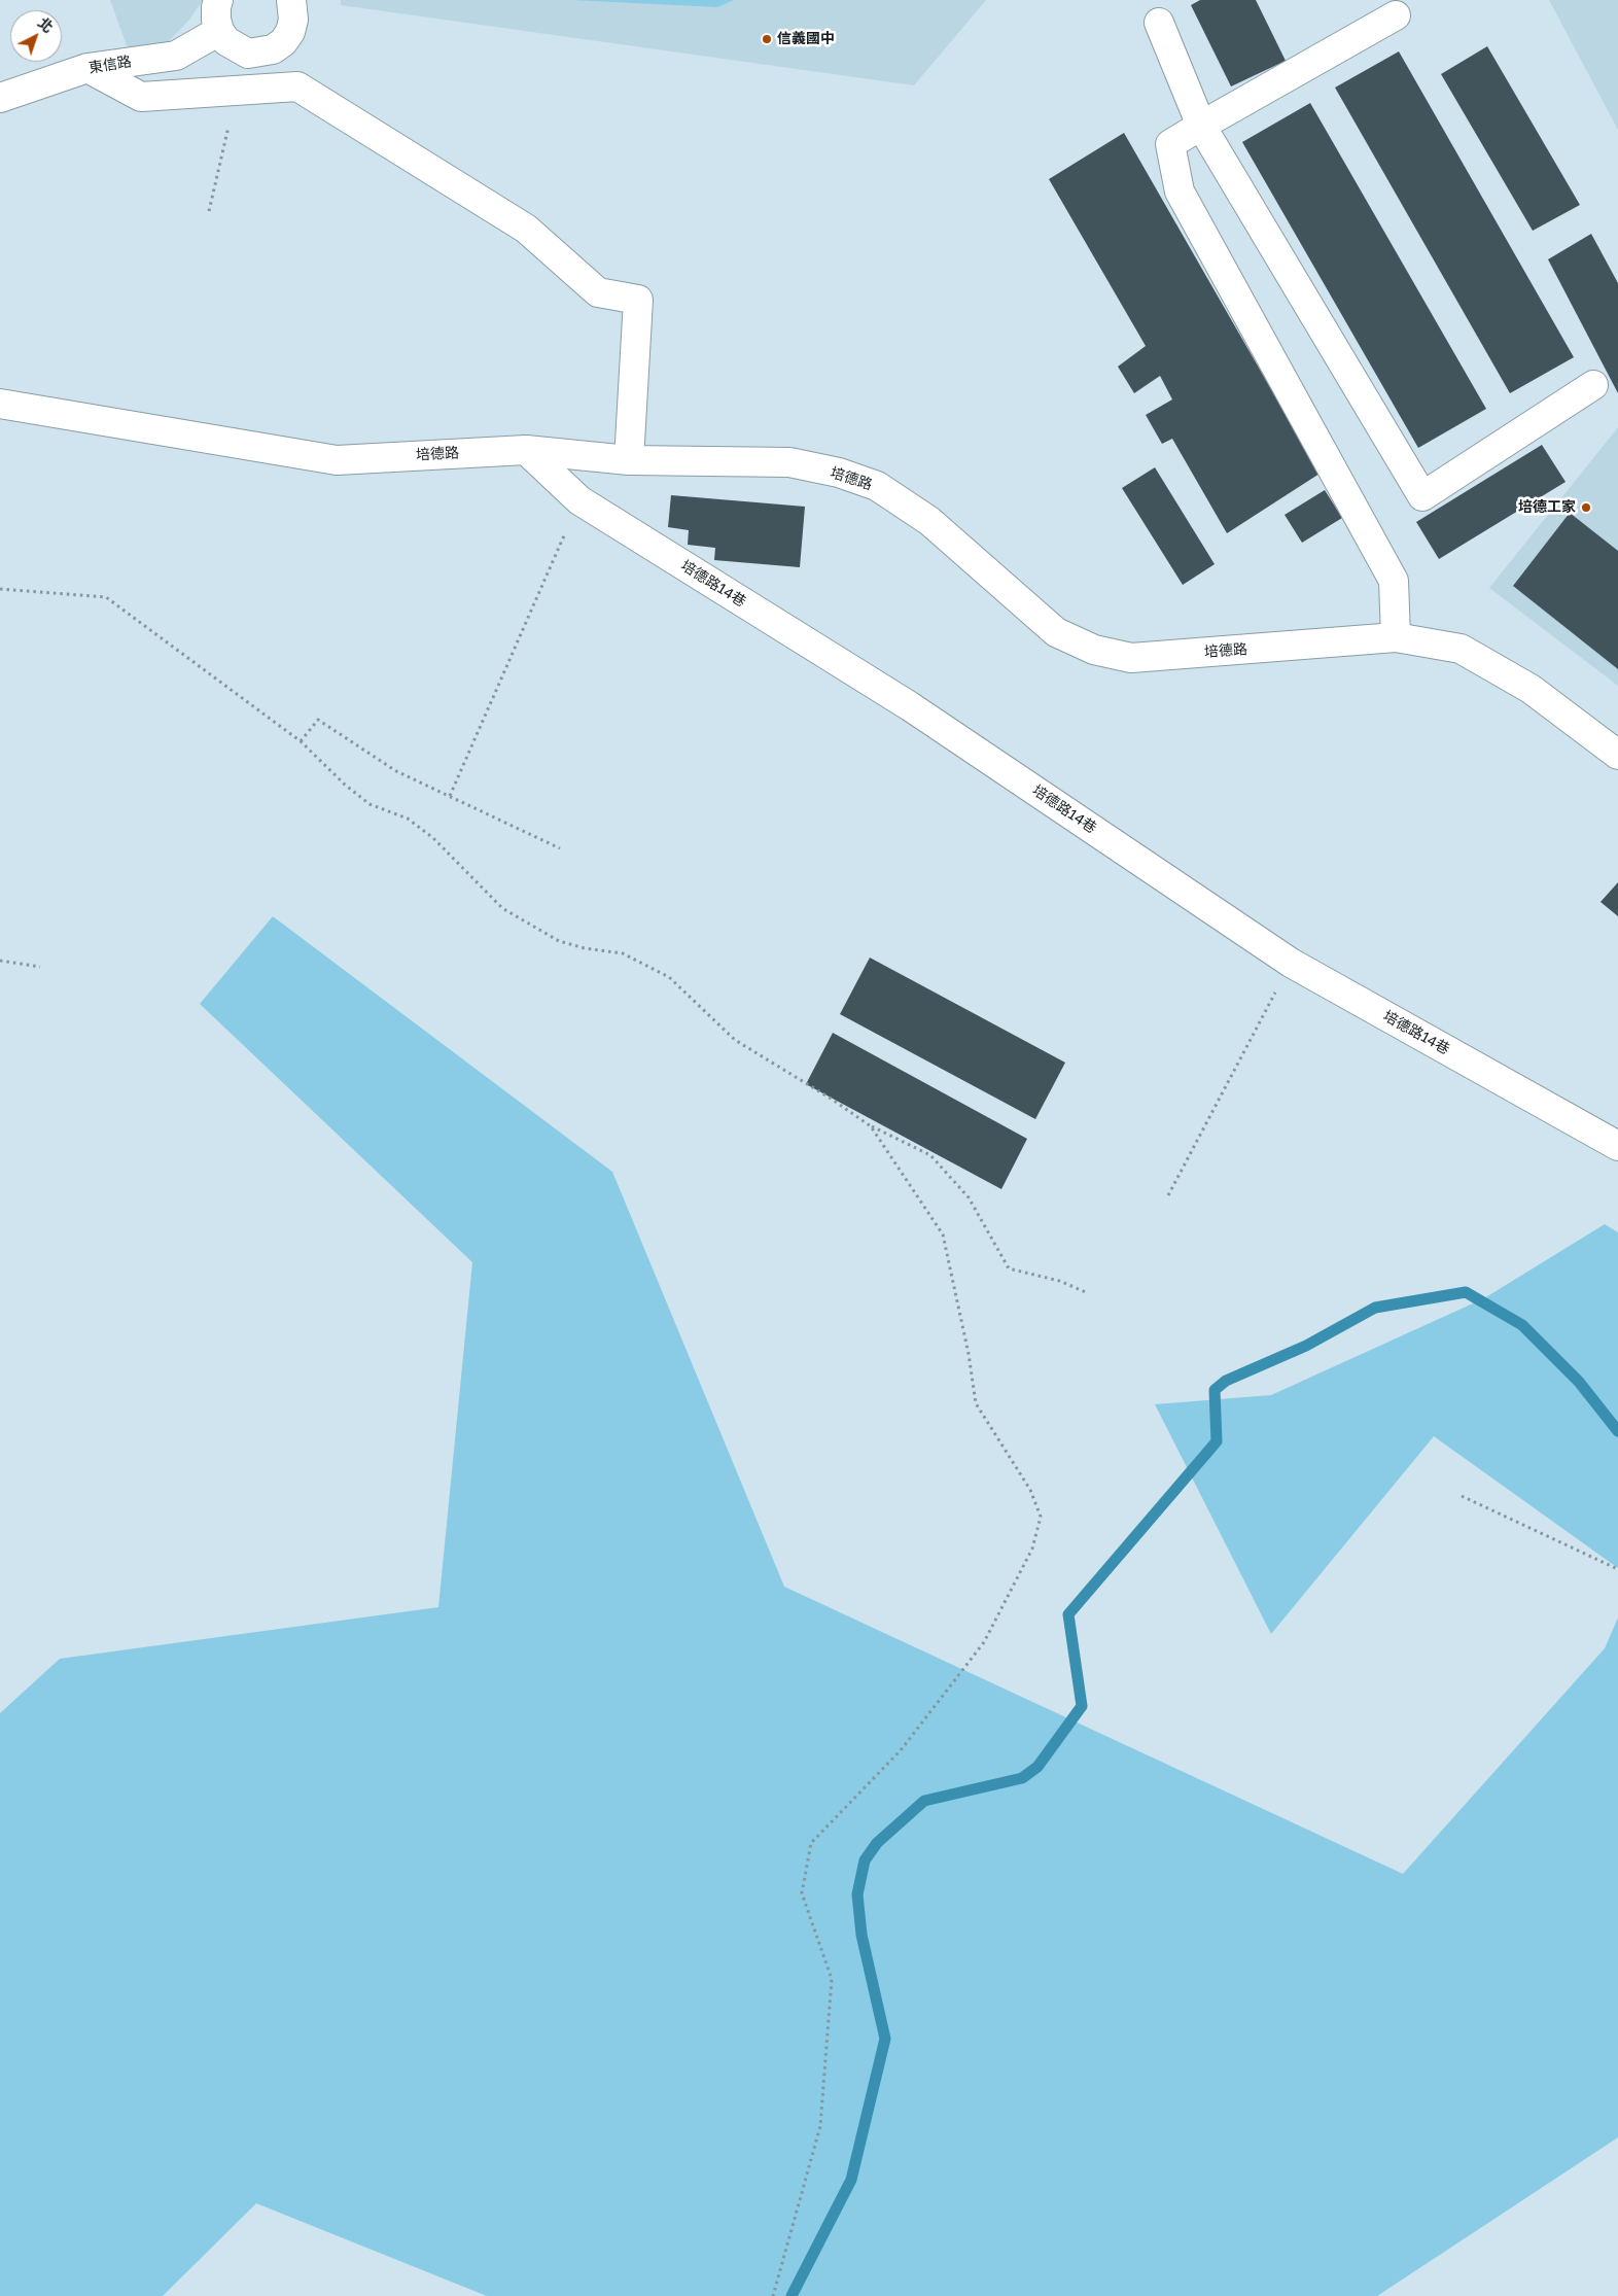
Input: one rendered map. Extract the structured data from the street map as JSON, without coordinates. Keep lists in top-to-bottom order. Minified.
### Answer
{"streets":{"main road":["東信路","培德路","培德路14巷"]},"crossings":[["培德路","培德路14巷"]],"places":["信義國中","培德工家"],"north":"top right"}
